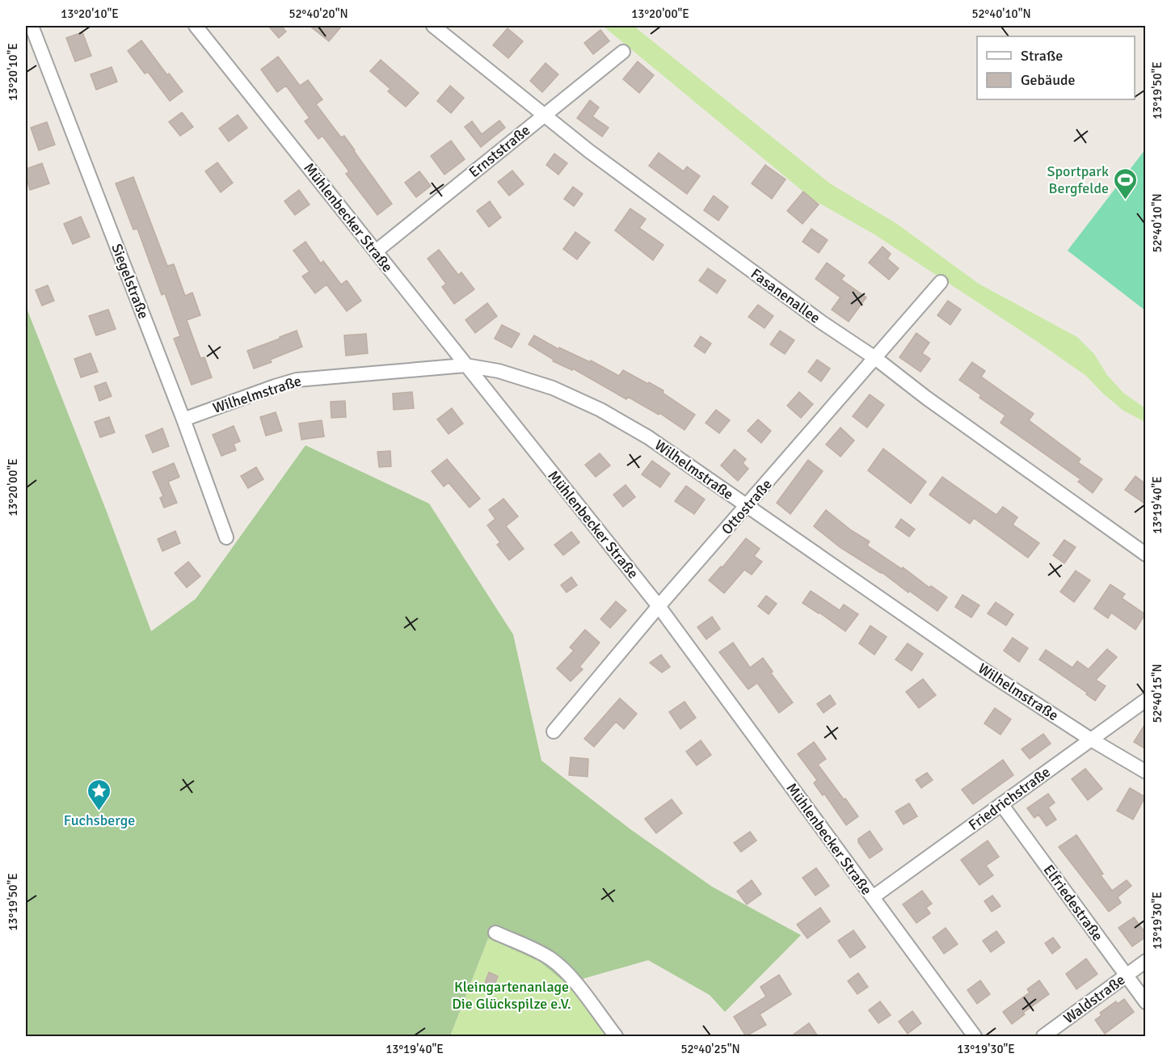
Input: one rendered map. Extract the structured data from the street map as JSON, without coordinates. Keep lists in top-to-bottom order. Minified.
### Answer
{"streets":{"street":["Ernststraße","Mühlenbecker Straße","Siegelstraße","Fasanenallee","Wilhelmstraße","Ottostraße","Friedrichstraße","Elfriedestraße","Waldstraße"]},"crossings":[["Ernststraße","Mühlenbecker Straße"],["Ernststraße","Fasanenallee"],["Mühlenbecker Straße","Wilhelmstraße"],["Mühlenbecker Straße","Ottostraße"],["Mühlenbecker Straße","Friedrichstraße"],["Siegelstraße","Wilhelmstraße"],["Fasanenallee","Ottostraße"],["Wilhelmstraße","Ottostraße"],["Wilhelmstraße","Friedrichstraße"],["Friedrichstraße","Elfriedestraße"],["Elfriedestraße","Waldstraße"]],"parks":["Kleingartenanlage Die Glückspilze e.V."],"places":{"sports":["Sportpark Bergfelde"],"place":["Fuchsberge"]},"legend":["Straße","Gebäude"],"coordinates":["13°20'10\"E","52°40'20\"N","13°20'00\"E","52°40'10\"N","13°19'50\"E","13°19'40\"E","52°40'15\"N","13°19'30\"E","52°40'25\"N"]}
